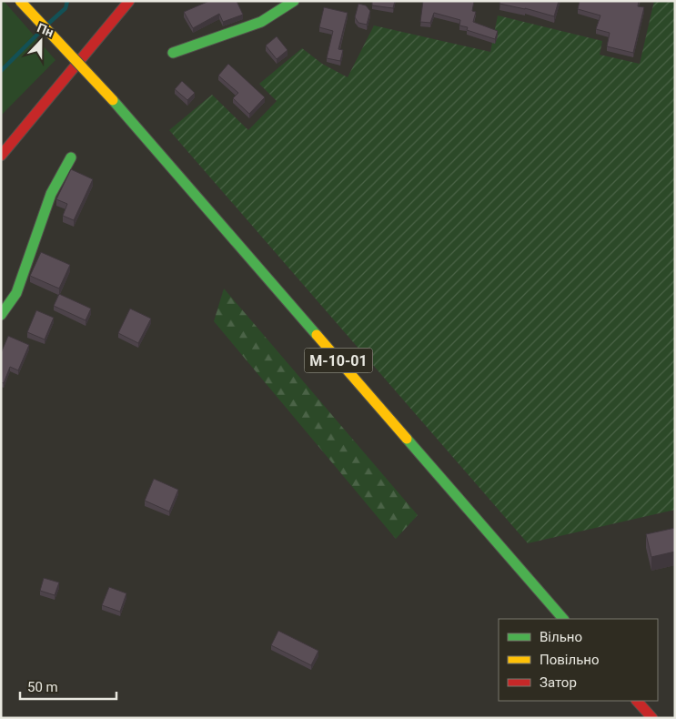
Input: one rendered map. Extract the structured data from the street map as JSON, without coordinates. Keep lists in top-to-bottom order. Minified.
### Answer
{"streets":{"main road":["М-10-01"]},"legend":["Вільно","Повільно","Затор"],"scale_bar":"50 m","north":"top"}
